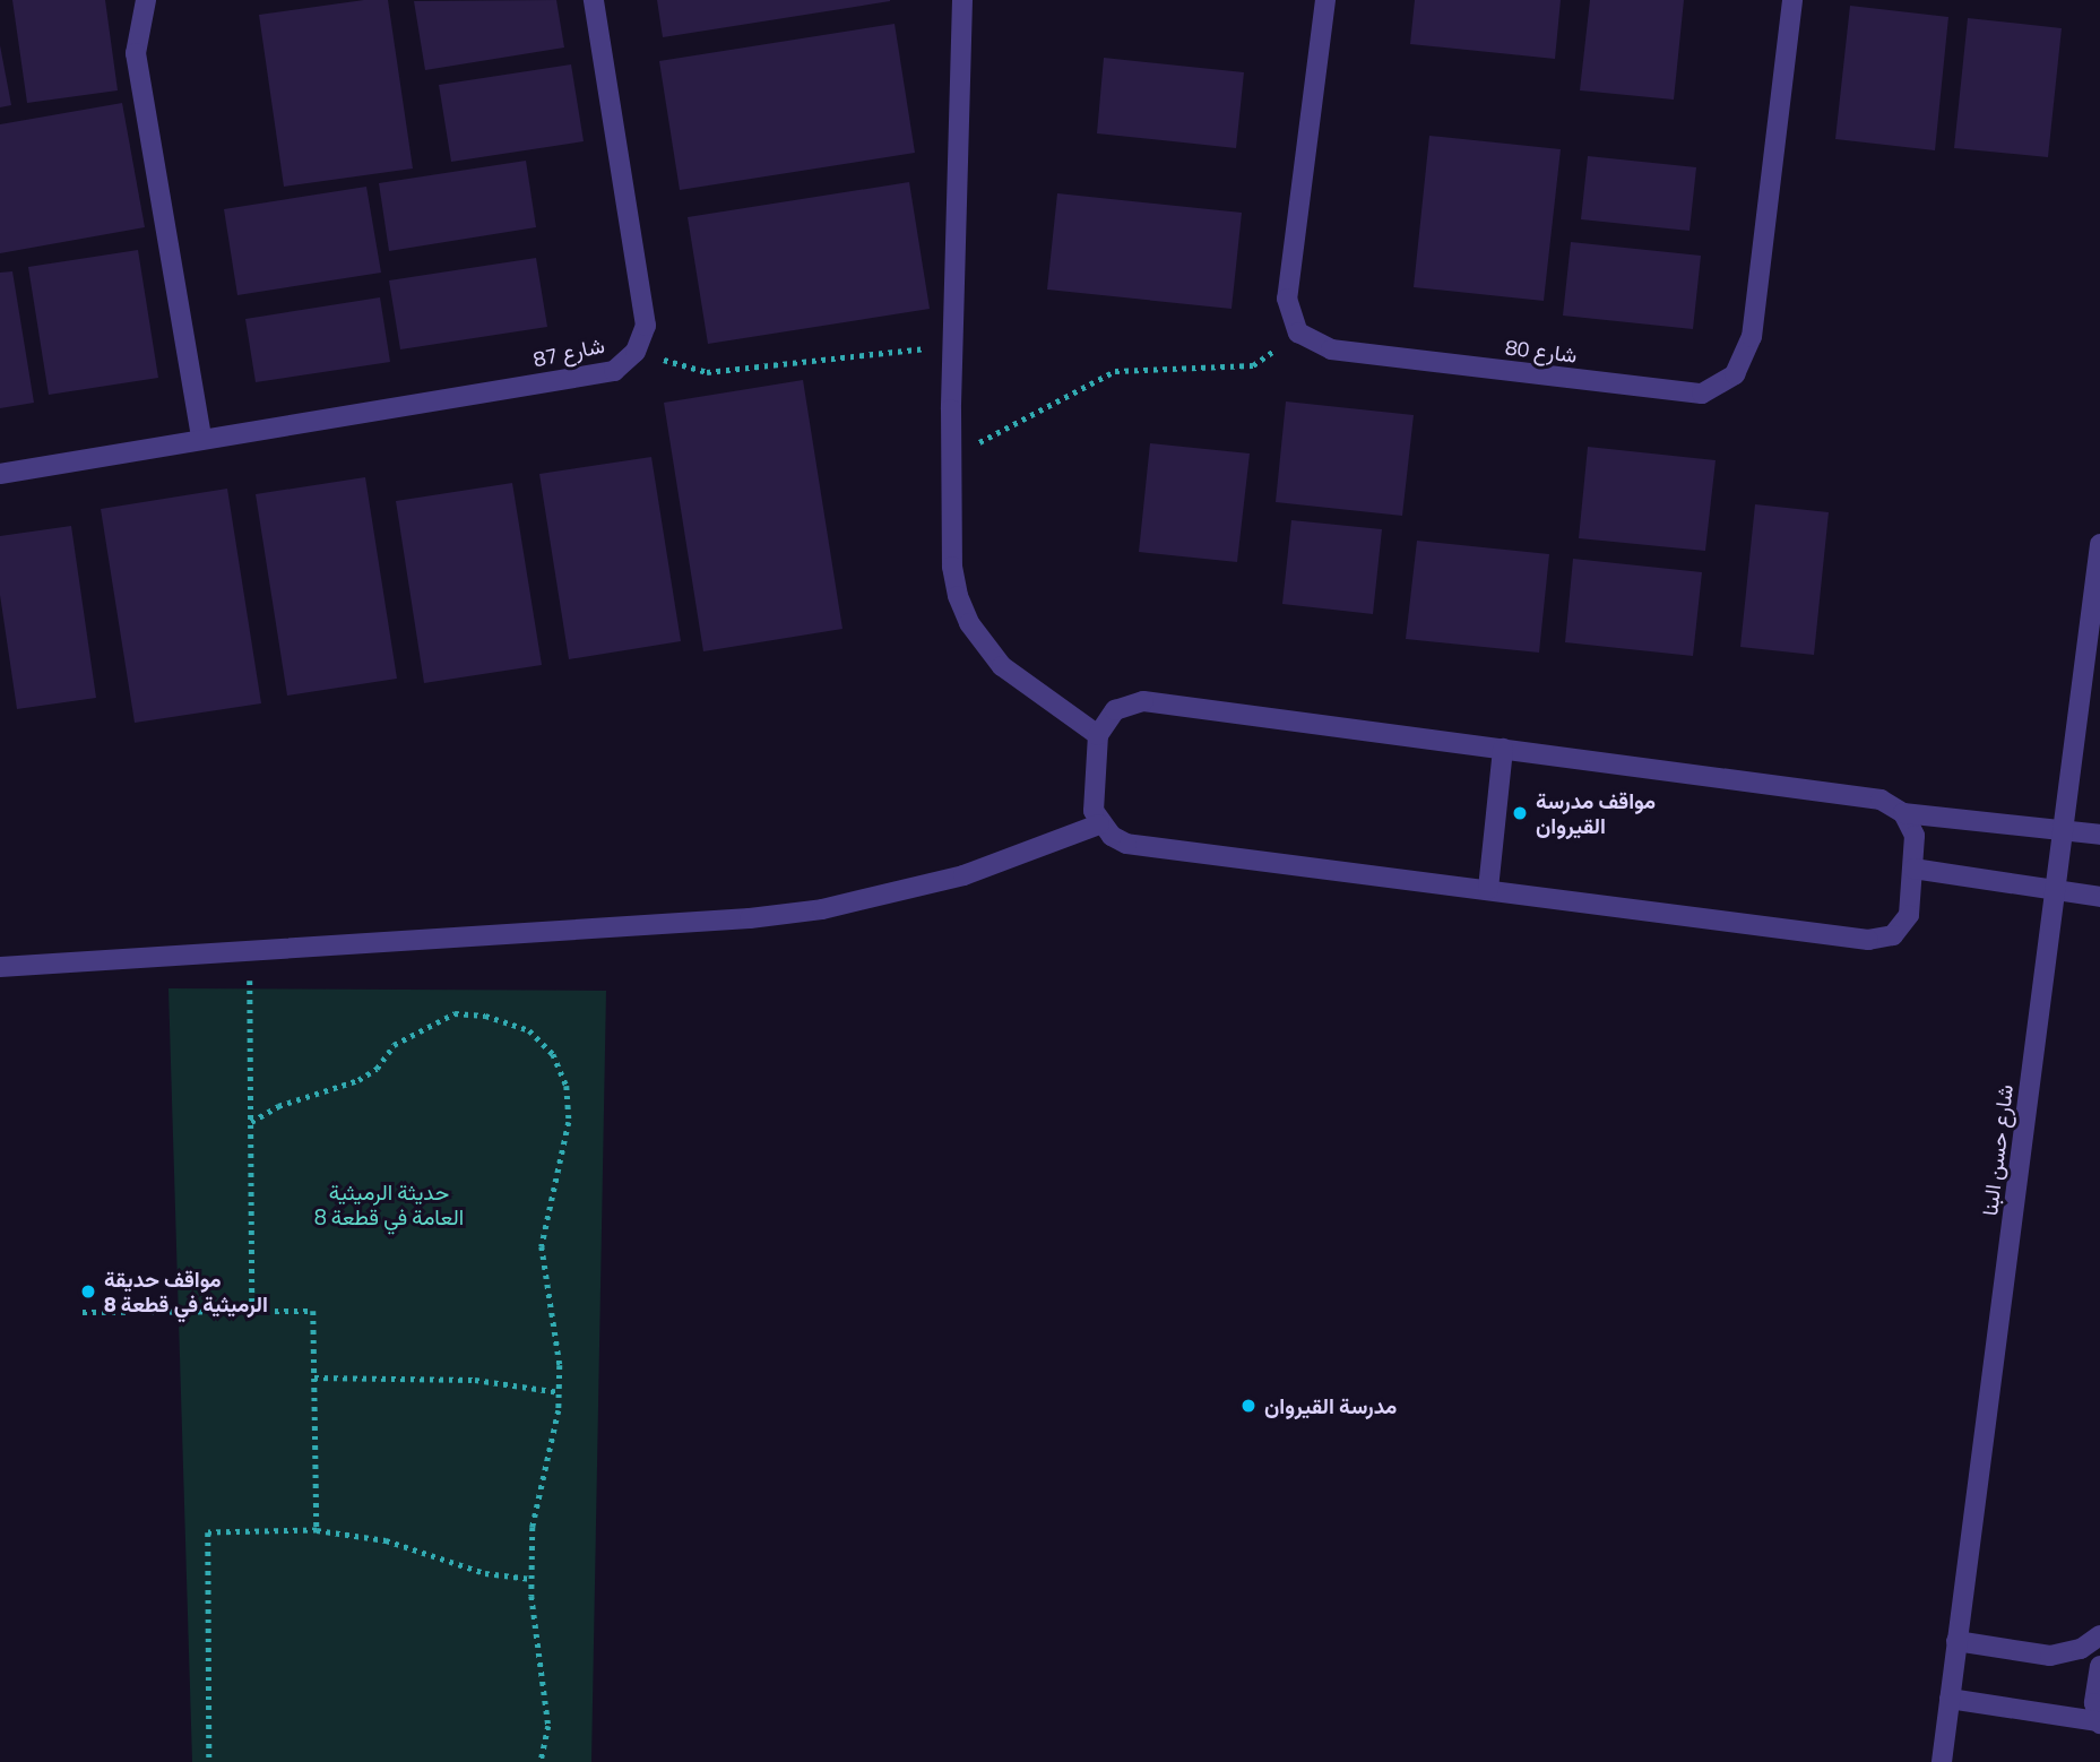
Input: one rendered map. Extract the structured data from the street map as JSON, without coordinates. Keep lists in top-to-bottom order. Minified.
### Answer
{"streets":{"street":["شارع 80","شارع 87","شارع حسن البنا"]},"parks":["حديثة الرميثية العامة في قطعة 8"],"places":["مواقف مدرسة القيروان","مواقف حديقة الرميثية في قطعة 8","مدرسة القيروان"]}
